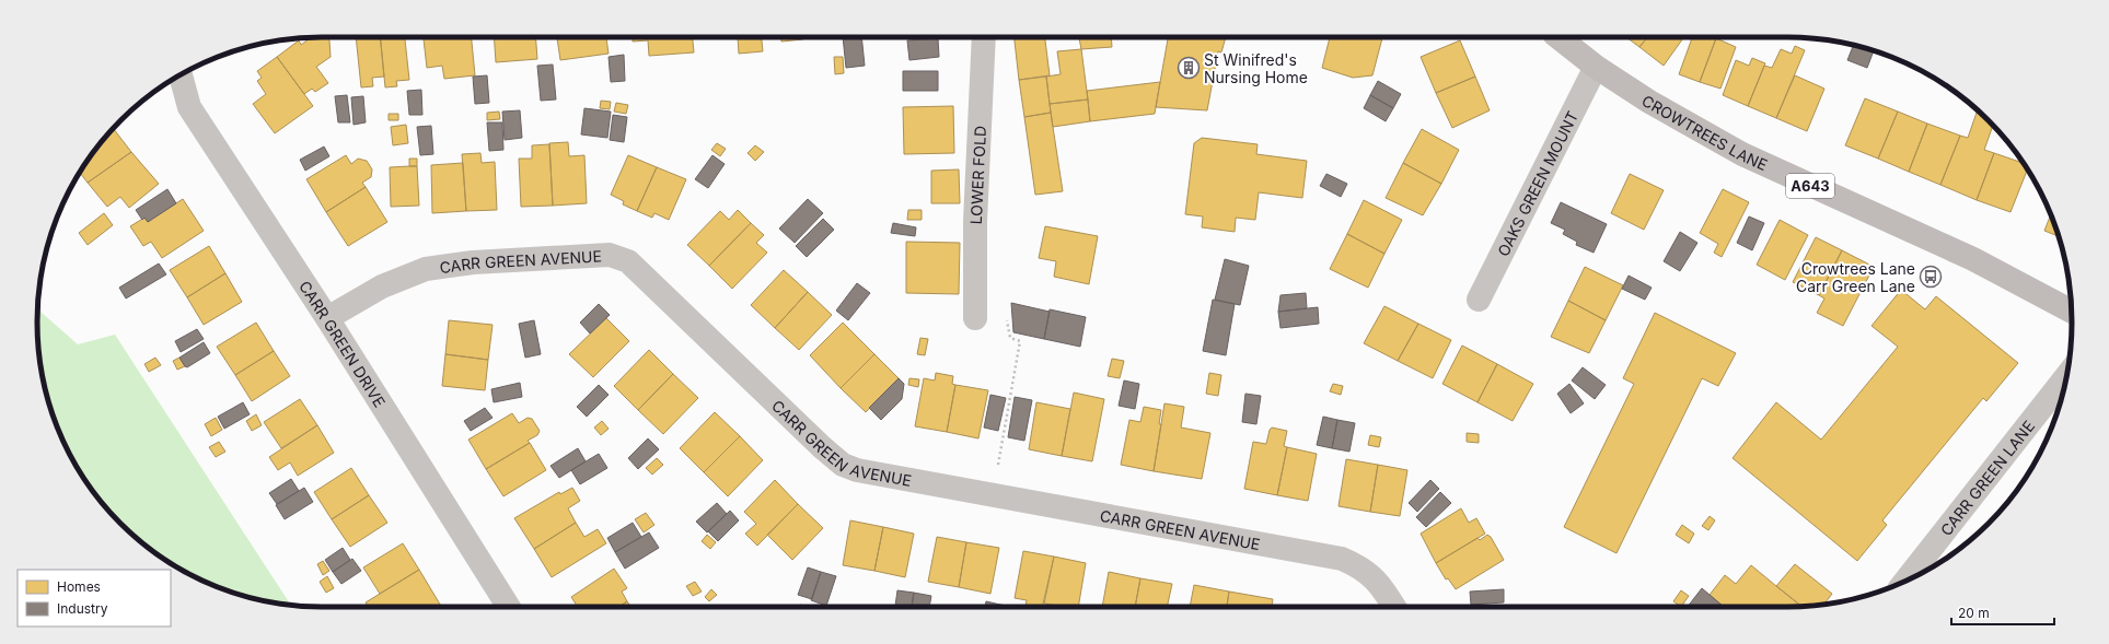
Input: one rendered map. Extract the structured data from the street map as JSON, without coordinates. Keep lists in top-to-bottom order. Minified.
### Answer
{"streets":{"main road":["CROWTREES LANE","A643"],"street":["LOWER FOLD","OAKS GREEN MOUNT","CARR GREEN AVENUE","CARR GREEN DRIVE","CARR GREEN LANE"]},"crossings":[["CROWTREES LANE","OAKS GREEN MOUNT"],["CARR GREEN AVENUE","CARR GREEN DRIVE"]],"places":{"building":["St Winifred's Nursing Home"],"bus stop":["Crowtrees Lane Carr Green Lane"]},"legend":["Homes","Industry"],"scale_bar":"20 m"}
